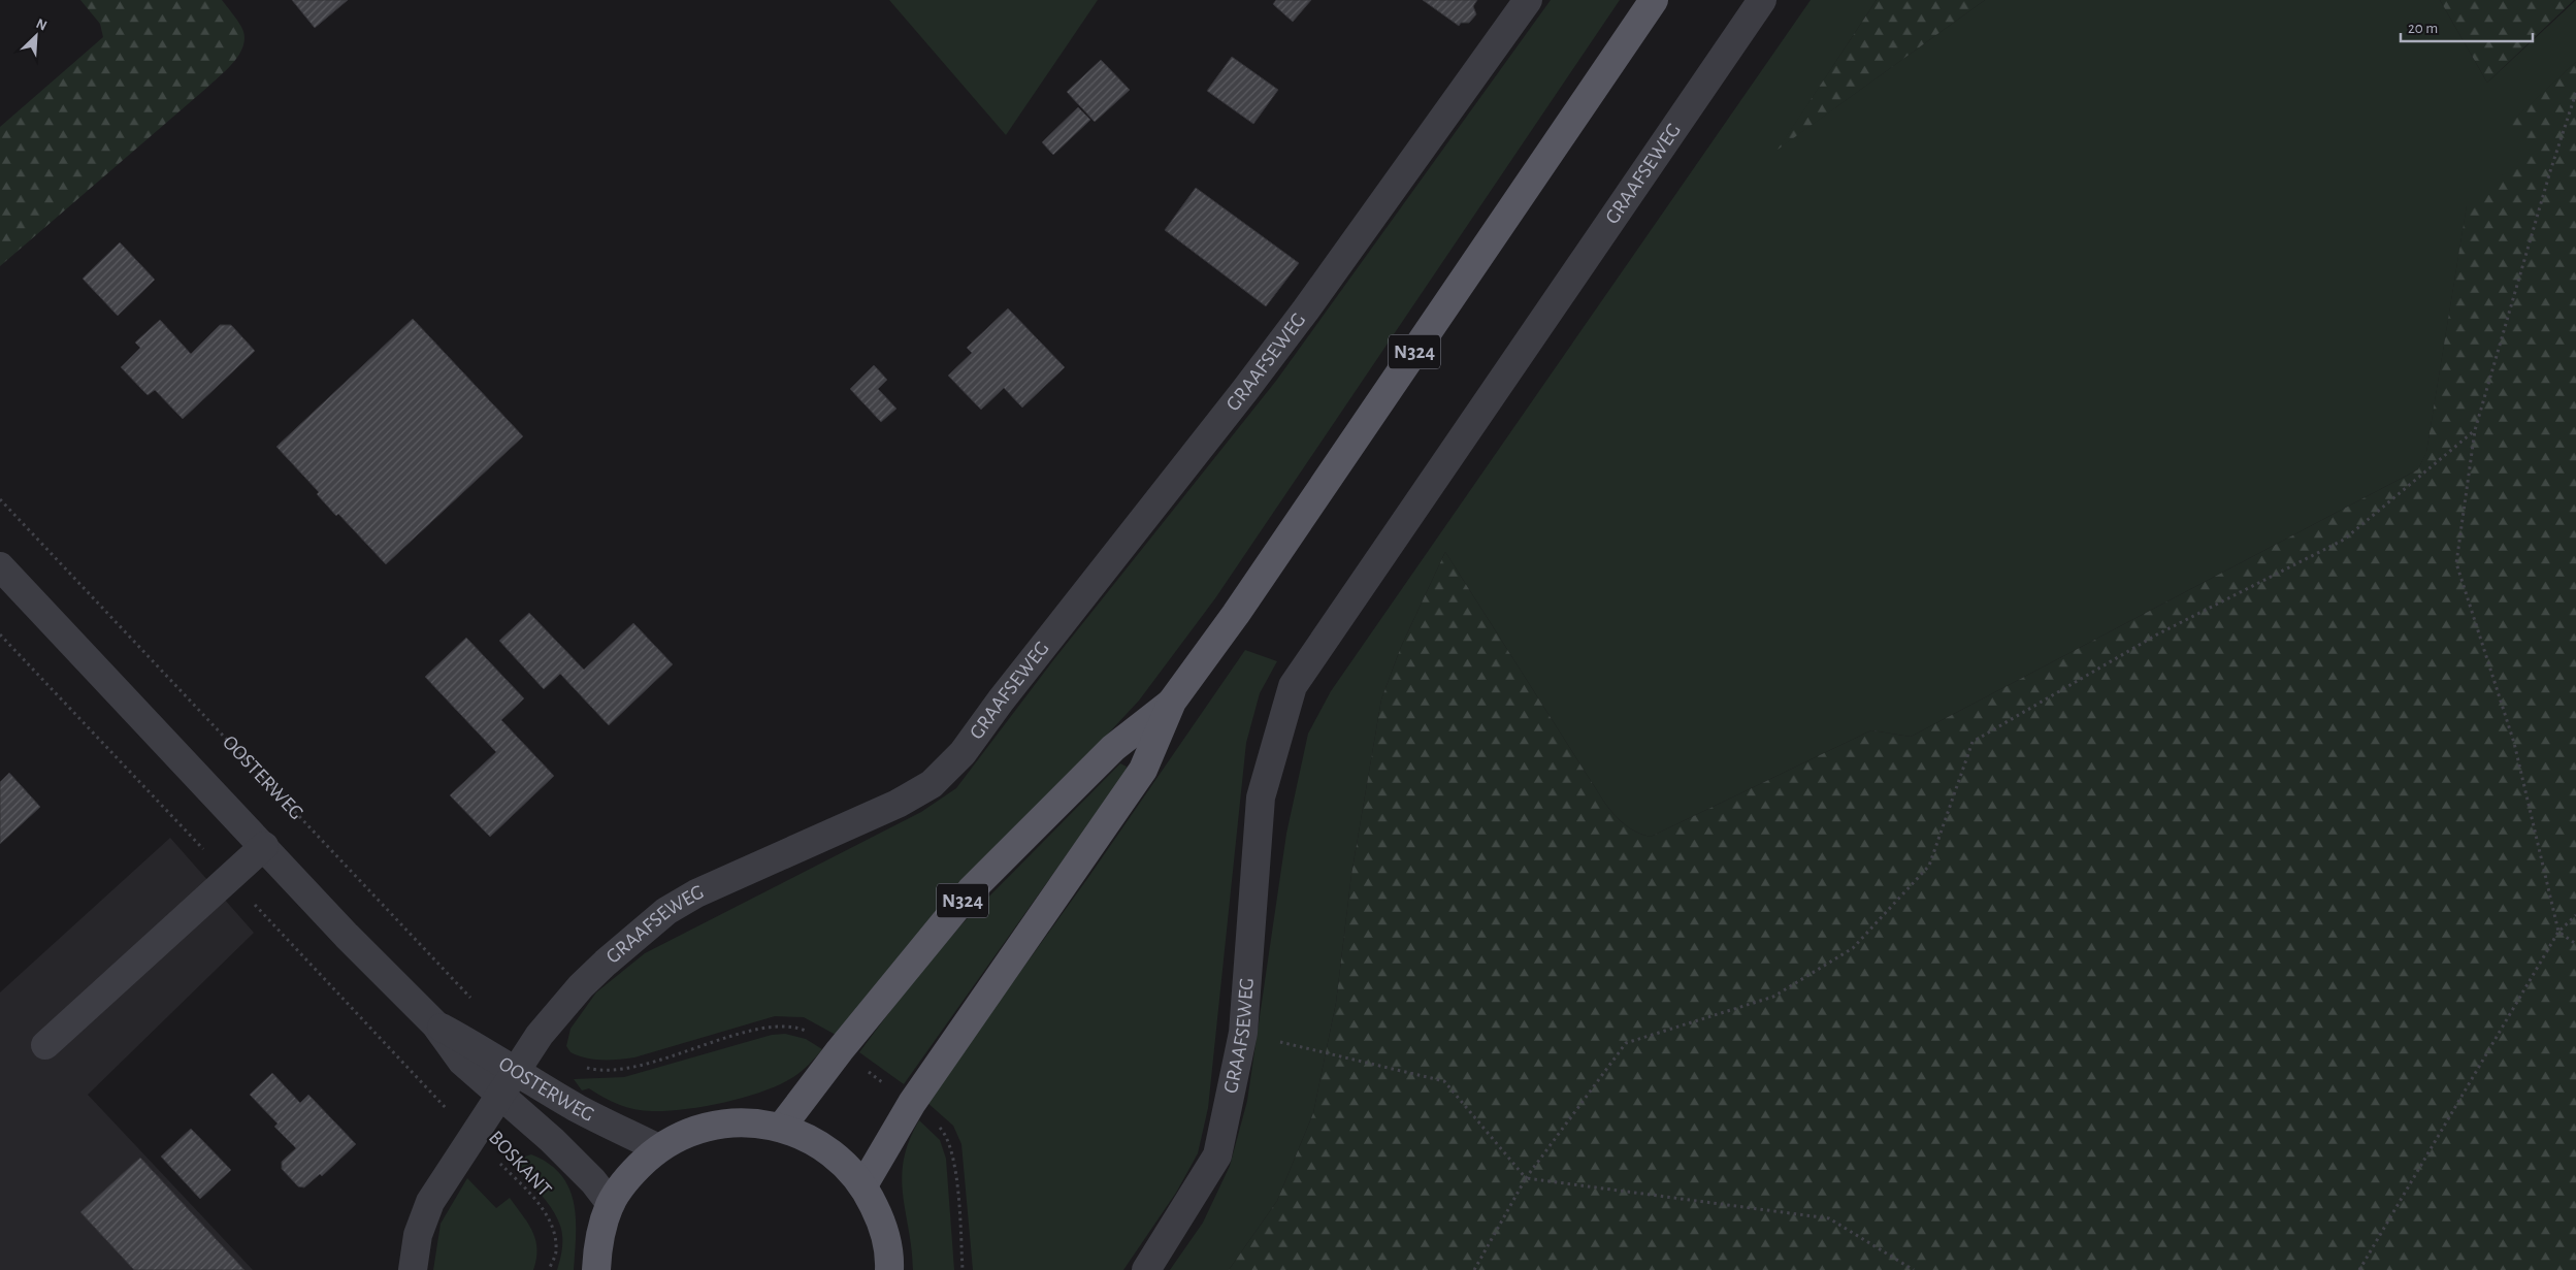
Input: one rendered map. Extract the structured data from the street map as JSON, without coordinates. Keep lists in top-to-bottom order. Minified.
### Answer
{"streets":{"main road":["N324"],"street":["GRAAFSEWEG","OOSTERWEG"],"path":["BOSKANT"]},"crossings":[["GRAAFSEWEG","OOSTERWEG"],["GRAAFSEWEG","BOSKANT"]],"scale_bar":"20 m","north":"top right"}
